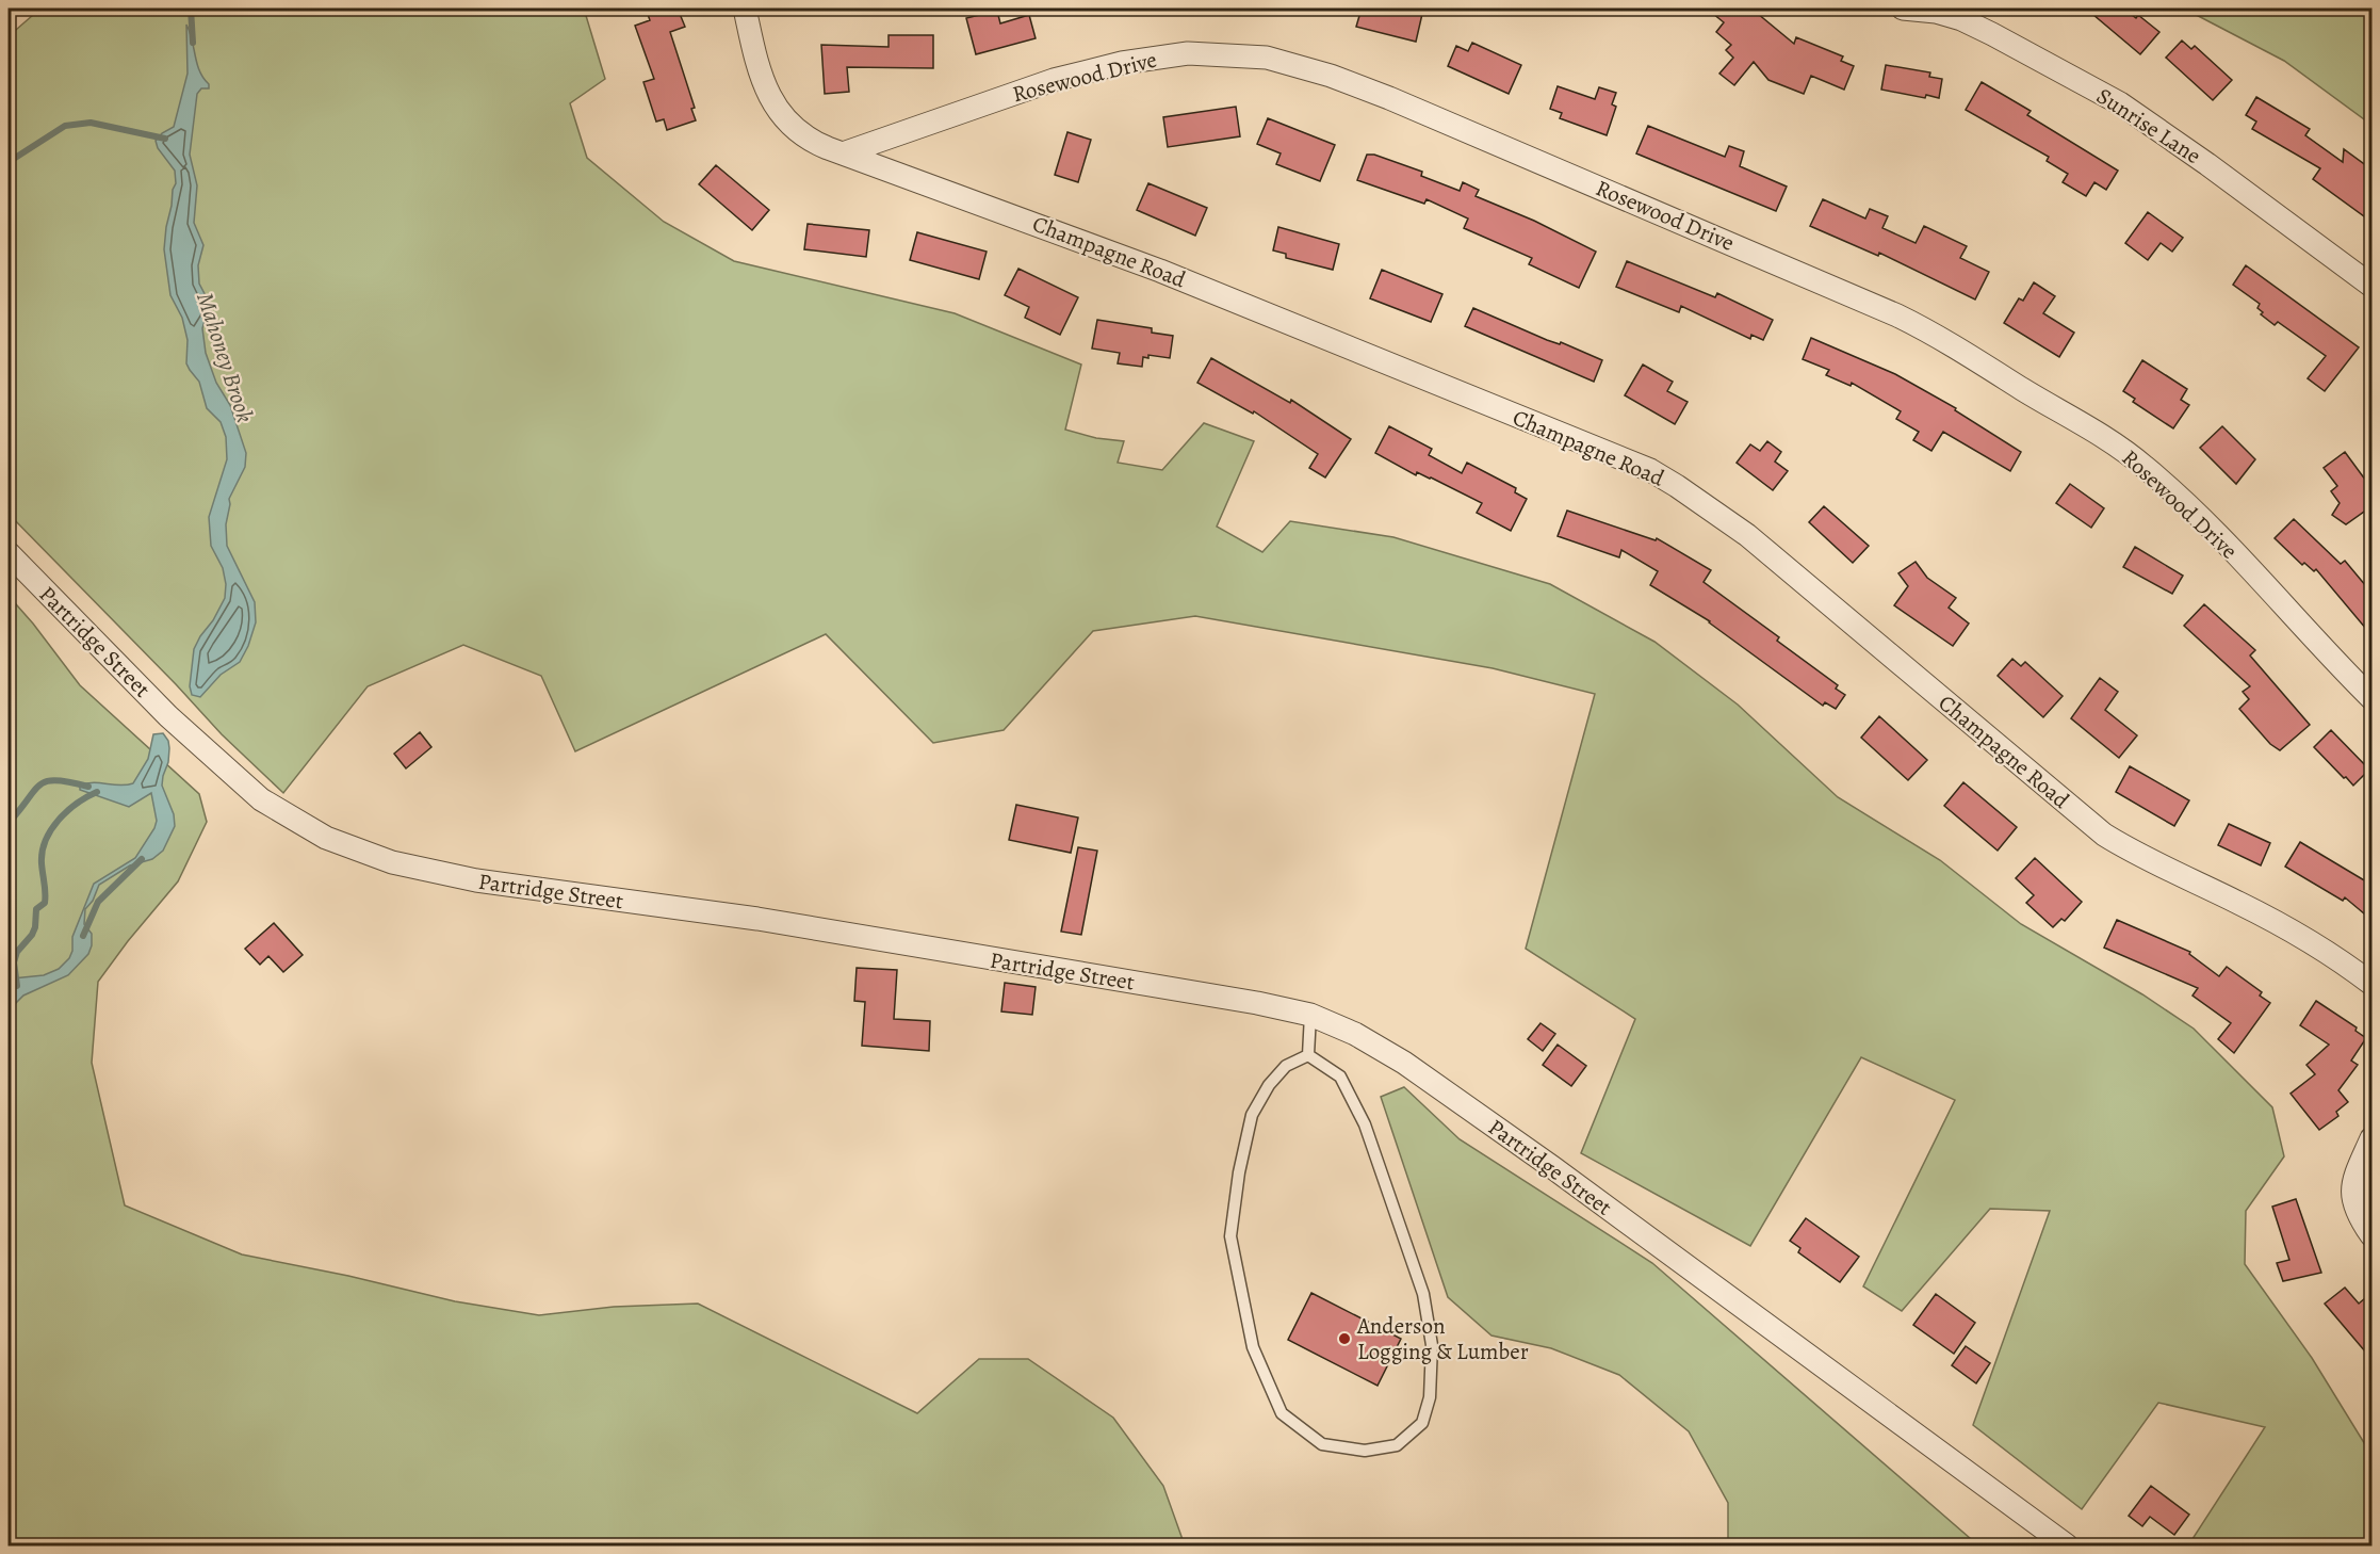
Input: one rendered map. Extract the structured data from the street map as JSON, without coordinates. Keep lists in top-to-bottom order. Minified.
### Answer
{"streets":{"street":["Rosewood Drive","Sunrise Lane","Champagne Road","Partridge Street"]},"crossings":[["Rosewood Drive","Champagne Road"]],"water":["Mahoney Brook"],"places":["Anderson Logging & Lumber"]}
